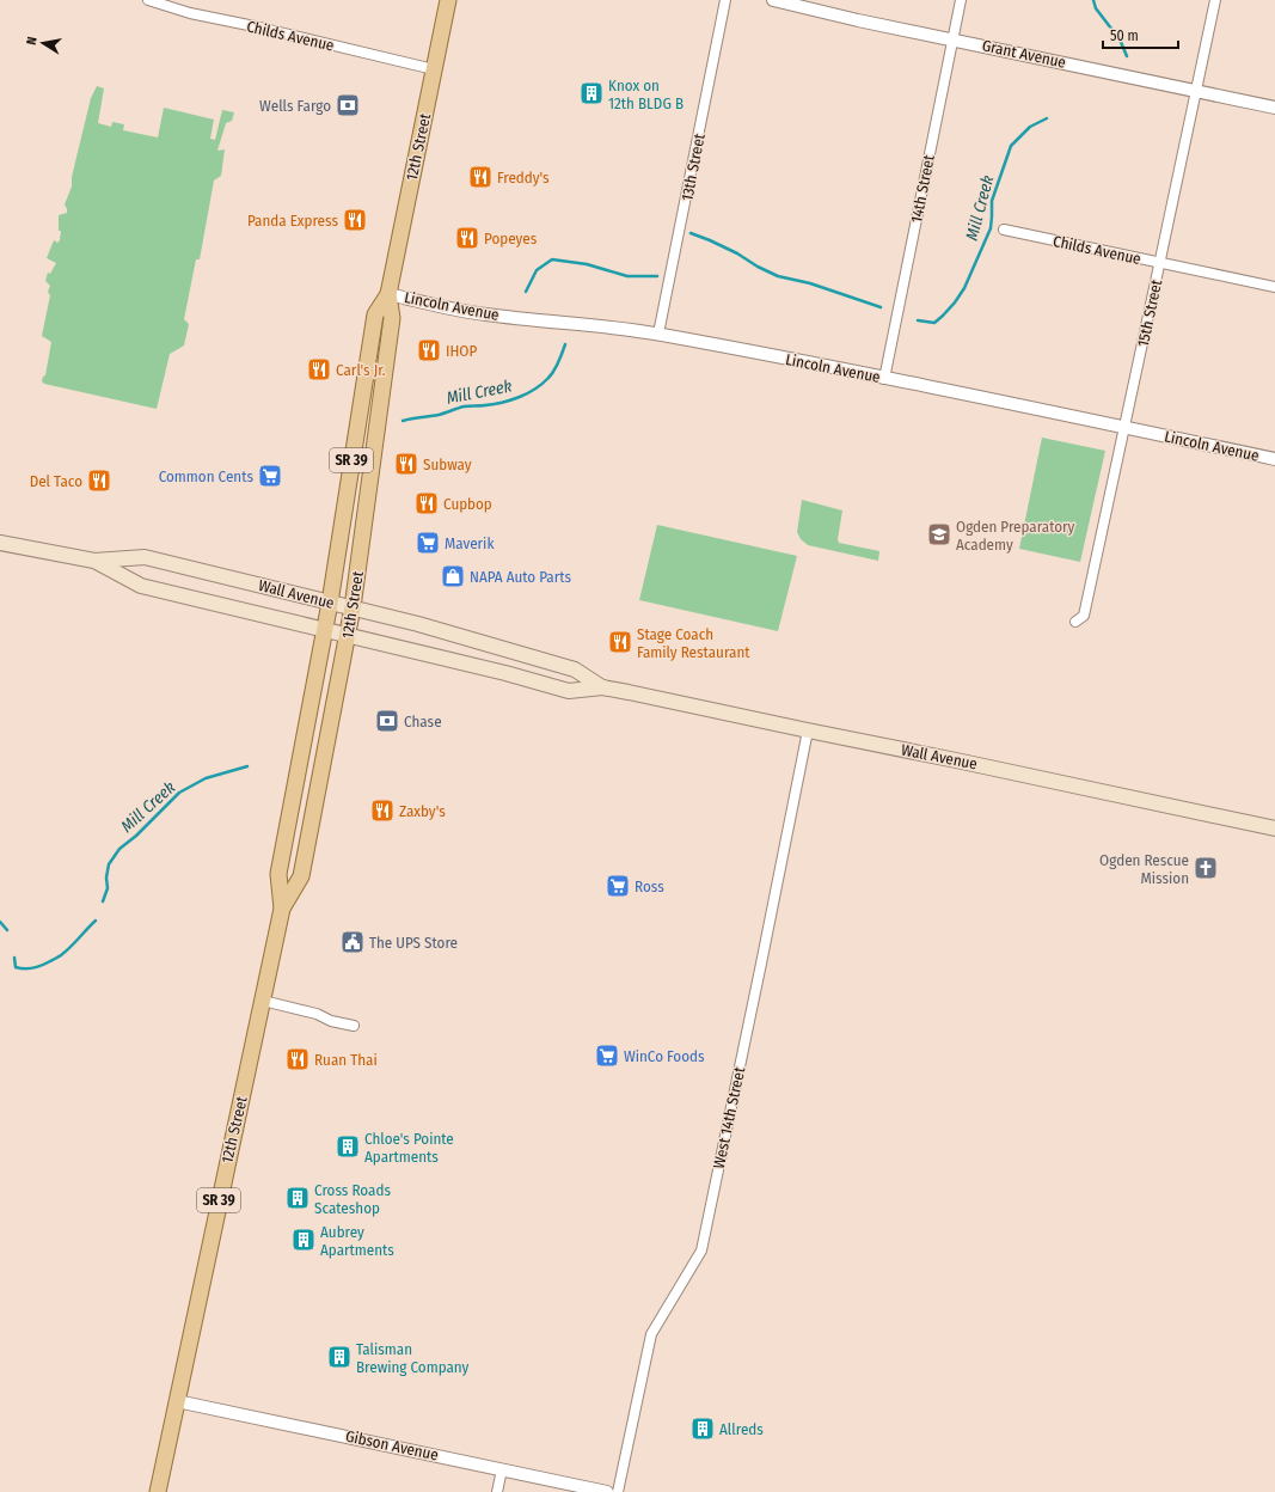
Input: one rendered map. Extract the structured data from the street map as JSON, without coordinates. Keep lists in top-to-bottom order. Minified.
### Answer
{"streets":{"main road":["12th Street","SR 39","Wall Avenue"],"street":["Childs Avenue","Grant Avenue","13th Street","14th Street","Lincoln Avenue","15th Street","West 14th Street","Gibson Avenue"]},"crossings":[["Childs Avenue","12th Street"],["Childs Avenue","15th Street"],["Grant Avenue","14th Street"],["Grant Avenue","15th Street"],["12th Street","Lincoln Avenue"],["12th Street","Wall Avenue"],["12th Street","Gibson Avenue"],["13th Street","Lincoln Avenue"],["14th Street","Lincoln Avenue"],["Lincoln Avenue","15th Street"],["Wall Avenue","West 14th Street"]],"water":["Mill Creek"],"places":{"building":["Knox on 12th BLDG B","Chloe's Pointe Apartments","Cross Roads Scateshop","Aubrey Apartments","Talisman Brewing Company","Allreds"],"bank":["Wells Fargo","Chase"],"restaurant":["Freddy's","Panda Express","Popeyes","IHOP","Carl's Jr.","Subway","Del Taco","Cupbop","Stage Coach Family Restaurant","Zaxby's","Ruan Thai"],"supermarket":["Common Cents","Maverik","Ross","WinCo Foods"],"school or university":["Ogden Preparatory Academy"],"shop":["NAPA Auto Parts"],"church":["Ogden Rescue Mission"],"public building":["The UPS Store"]},"scale_bar":"50 m","north":"left"}
